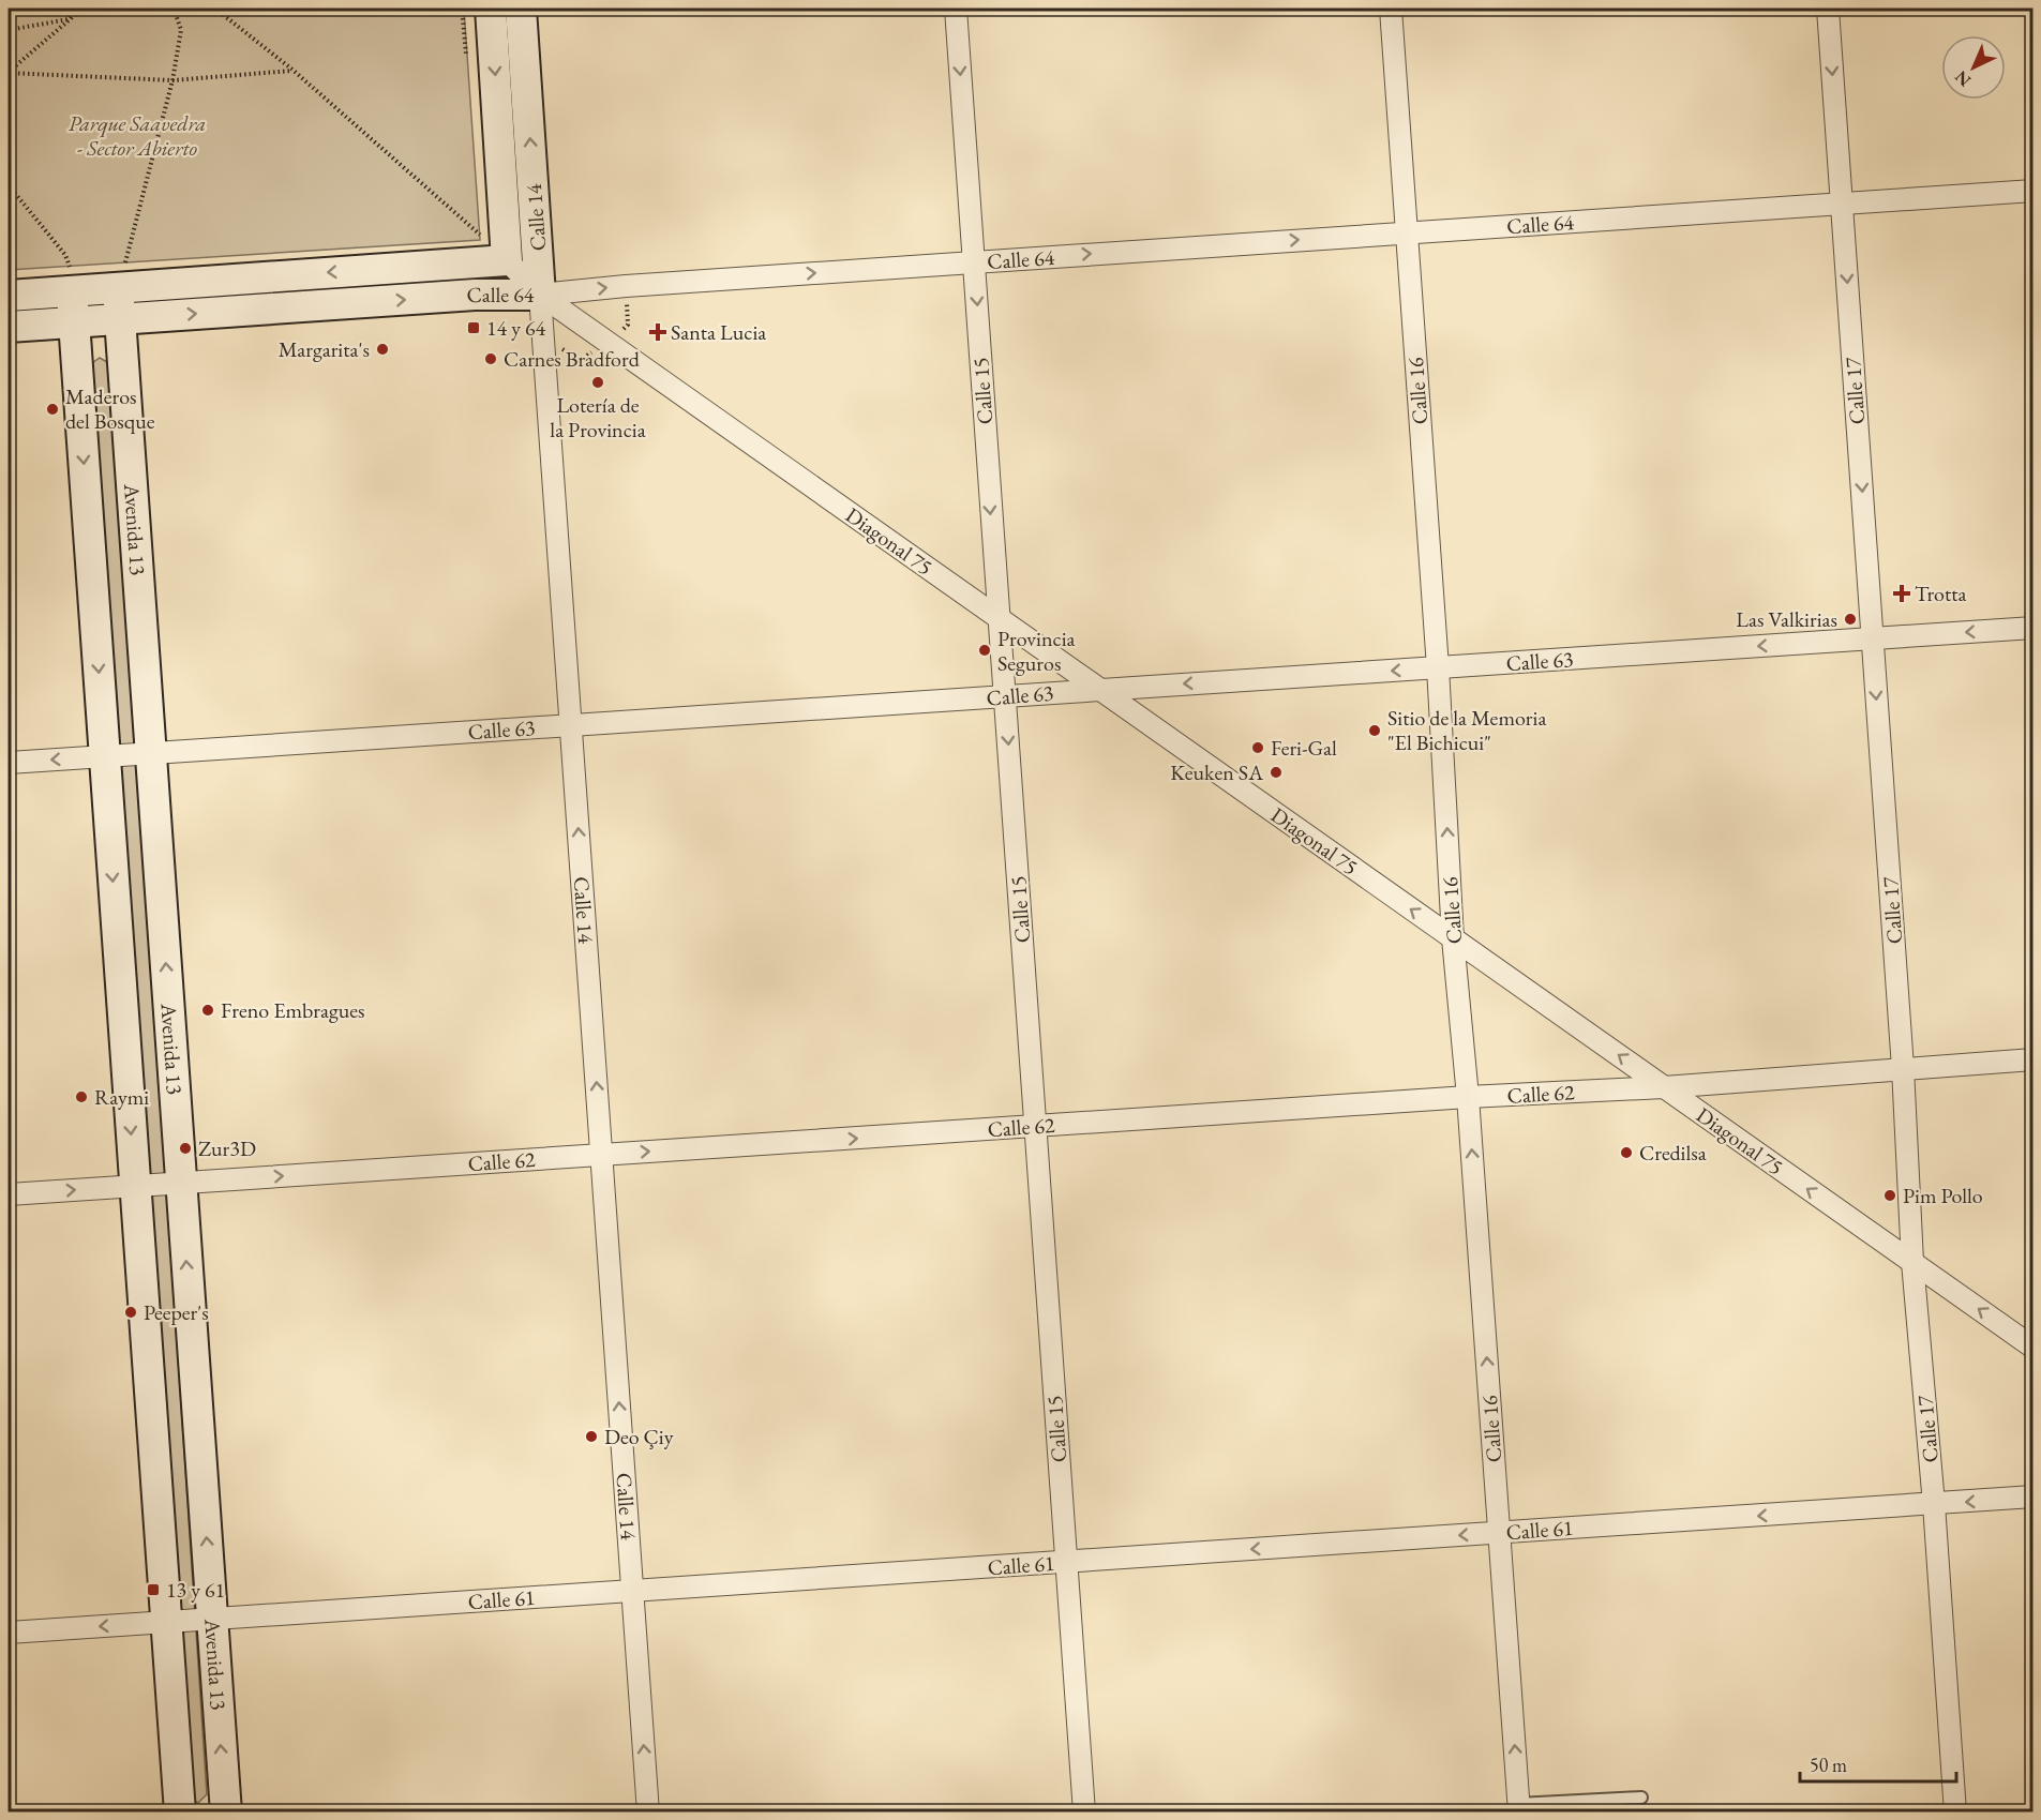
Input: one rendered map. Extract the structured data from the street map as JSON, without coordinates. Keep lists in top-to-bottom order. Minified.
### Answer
{"streets":{"main road":["Calle 14","Calle 64","Avenida 13"],"street":["Calle 15","Calle 16","Calle 17","Diagonal 75","Calle 63","Calle 62","Calle 61"]},"crossings":[["Calle 14","Calle 64"],["Calle 14","Diagonal 75"],["Calle 14","Calle 63"],["Calle 14","Calle 62"],["Calle 14","Calle 61"],["Calle 64","Calle 15"],["Calle 64","Calle 16"],["Calle 64","Calle 17"],["Calle 64","Avenida 13"],["Calle 64","Diagonal 75"],["Calle 15","Diagonal 75"],["Calle 15","Calle 63"],["Calle 15","Calle 62"],["Calle 15","Calle 61"],["Calle 16","Diagonal 75"],["Calle 16","Calle 63"],["Calle 16","Calle 62"],["Calle 16","Calle 61"],["Calle 17","Diagonal 75"],["Calle 17","Calle 63"],["Calle 17","Calle 62"],["Calle 17","Calle 61"],["Avenida 13","Calle 63"],["Avenida 13","Calle 62"],["Avenida 13","Calle 61"],["Diagonal 75","Calle 63"],["Diagonal 75","Calle 62"]],"one_way":["Calle 15","Calle 16","Calle 17","Diagonal 75","Calle 63","Calle 62","Calle 61"],"parks":["Parque Saavedra - Sector Abierto"],"places":{"transit":["14 y 64","13 y 61"],"health":["Santa Lucia","Trotta"],"other":["Margarita's","Carnes Bradford","Lotería de la Provincia","Maderos del Bosque","Las Valkirias","Provincia Seguros","Sitio de la Memoria \"El Bichicui\"","Feri-Gal","Keuken SA","Freno Embragues","Raymi","Zur3D","Credilsa","Pim Pollo","Peeper's","Deo Çiy"]},"scale_bar":"50 m","north":"bottom left"}
